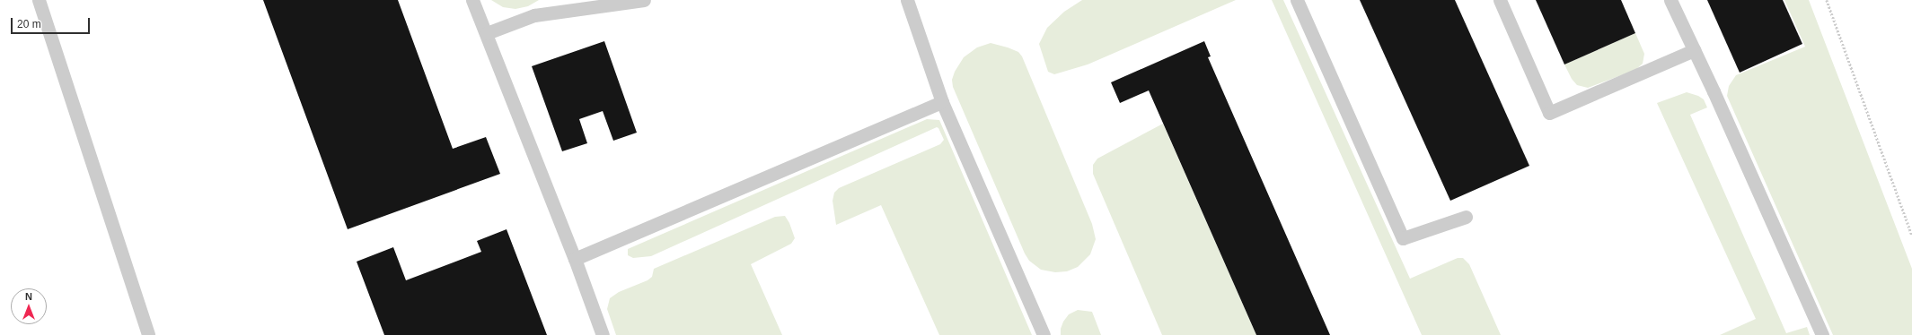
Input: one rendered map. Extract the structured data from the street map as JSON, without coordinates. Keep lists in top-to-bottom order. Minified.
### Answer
{"scale_bar":"20 m","north":"top"}
